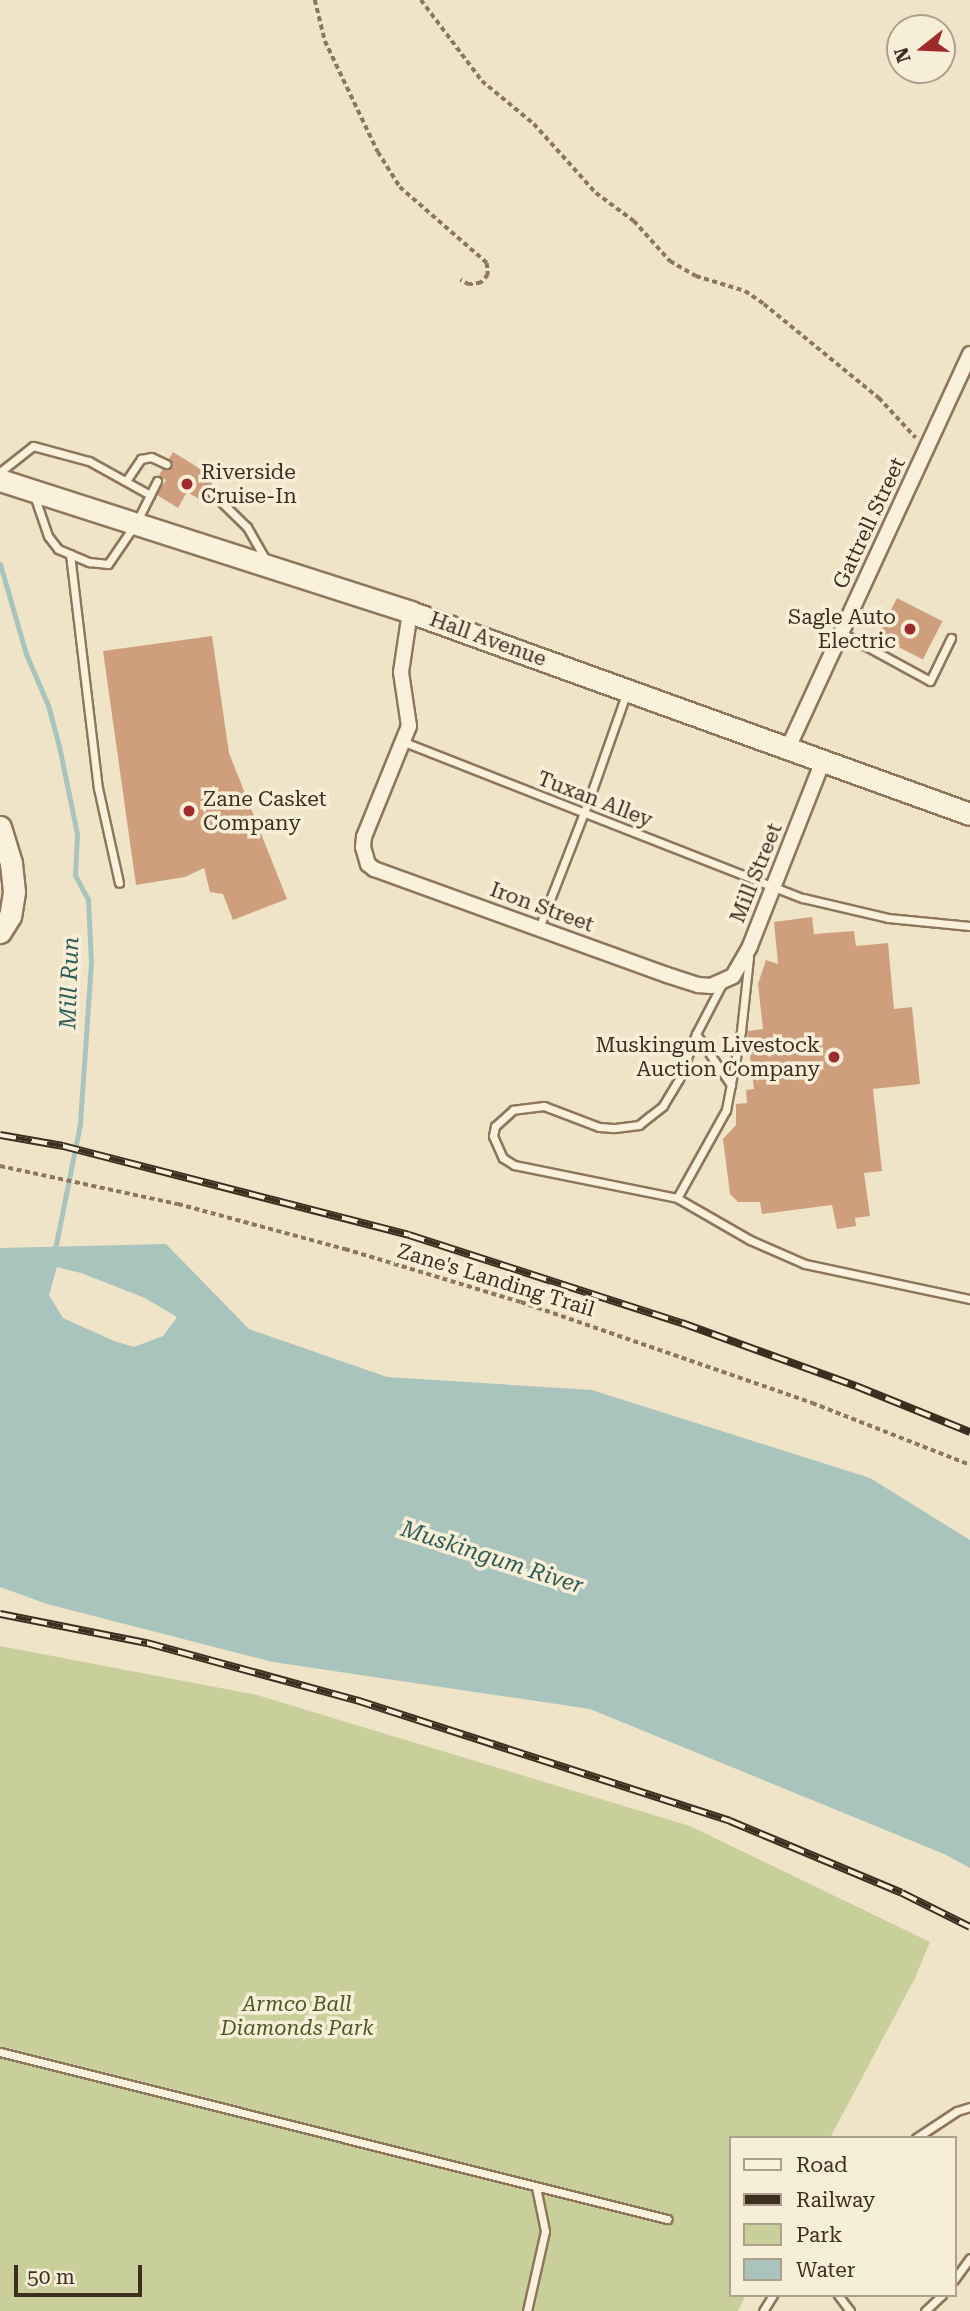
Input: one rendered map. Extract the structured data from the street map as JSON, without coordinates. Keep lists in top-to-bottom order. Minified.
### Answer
{"streets":{"main road":["Hall Avenue"],"street":["Gattrell Street","Mill Street","Iron Street"],"lane":["Tuxan Alley"],"path":["Zane's Landing Trail"]},"crossings":[["Gattrell Street","Hall Avenue"],["Hall Avenue","Mill Street"],["Tuxan Alley","Mill Street"],["Tuxan Alley","Iron Street"],["Mill Street","Iron Street"]],"water":["Mill Run","Muskingum River"],"parks":["Armco Ball Diamonds Park"],"places":["Riverside Cruise-In","Sagle Auto Electric","Zane Casket Company","Muskingum Livestock Auction Company"],"legend":["Road","Railway","Park","Water"],"scale_bar":"50 m","north":"left"}
